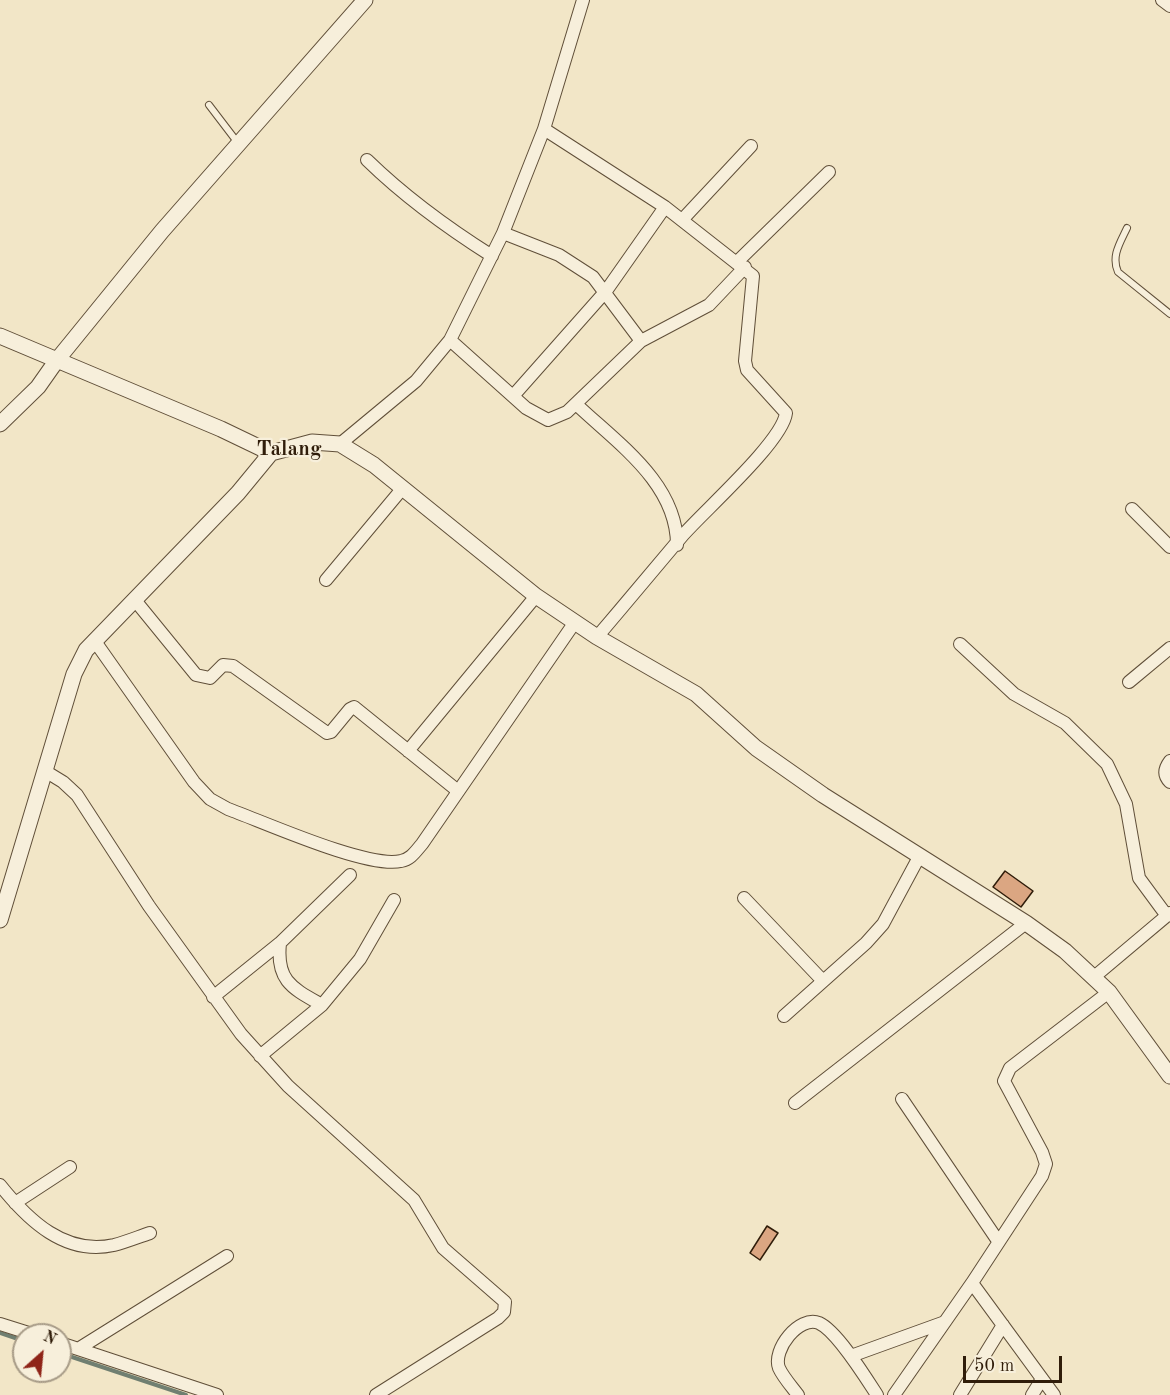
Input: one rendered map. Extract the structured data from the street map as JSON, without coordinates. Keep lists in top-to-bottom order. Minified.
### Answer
{"districts":["Talang"],"scale_bar":"50 m","north":"top right"}
